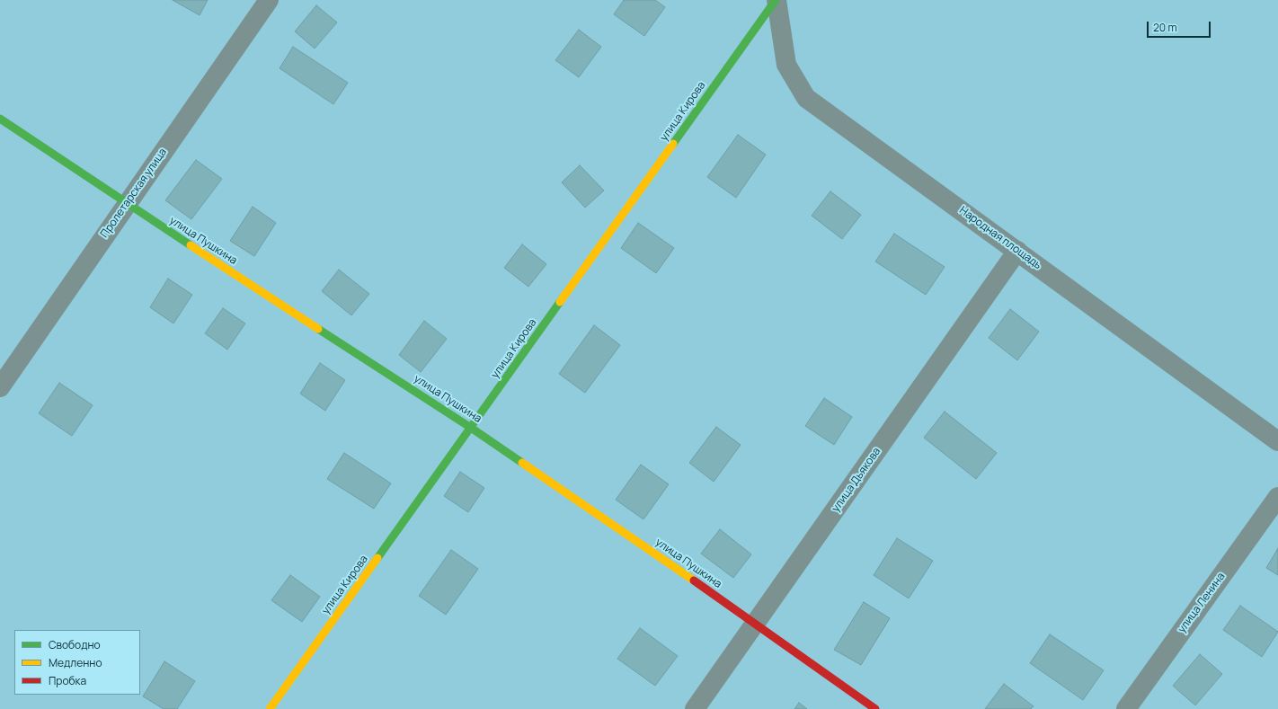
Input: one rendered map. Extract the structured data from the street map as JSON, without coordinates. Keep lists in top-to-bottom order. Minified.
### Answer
{"streets":{"street":["улица Кирова","Пролетарская улица","Народная площадь","улица Пушкина","улица Дьякова","улица Ленина"]},"crossings":[["улица Кирова","Народная площадь"],["улица Кирова","улица Пушкина"],["Пролетарская улица","улица Пушкина"],["Народная площадь","улица Дьякова"],["улица Пушкина","улица Дьякова"]],"legend":["Свободно","Медленно","Пробка"],"scale_bar":"20 m"}
